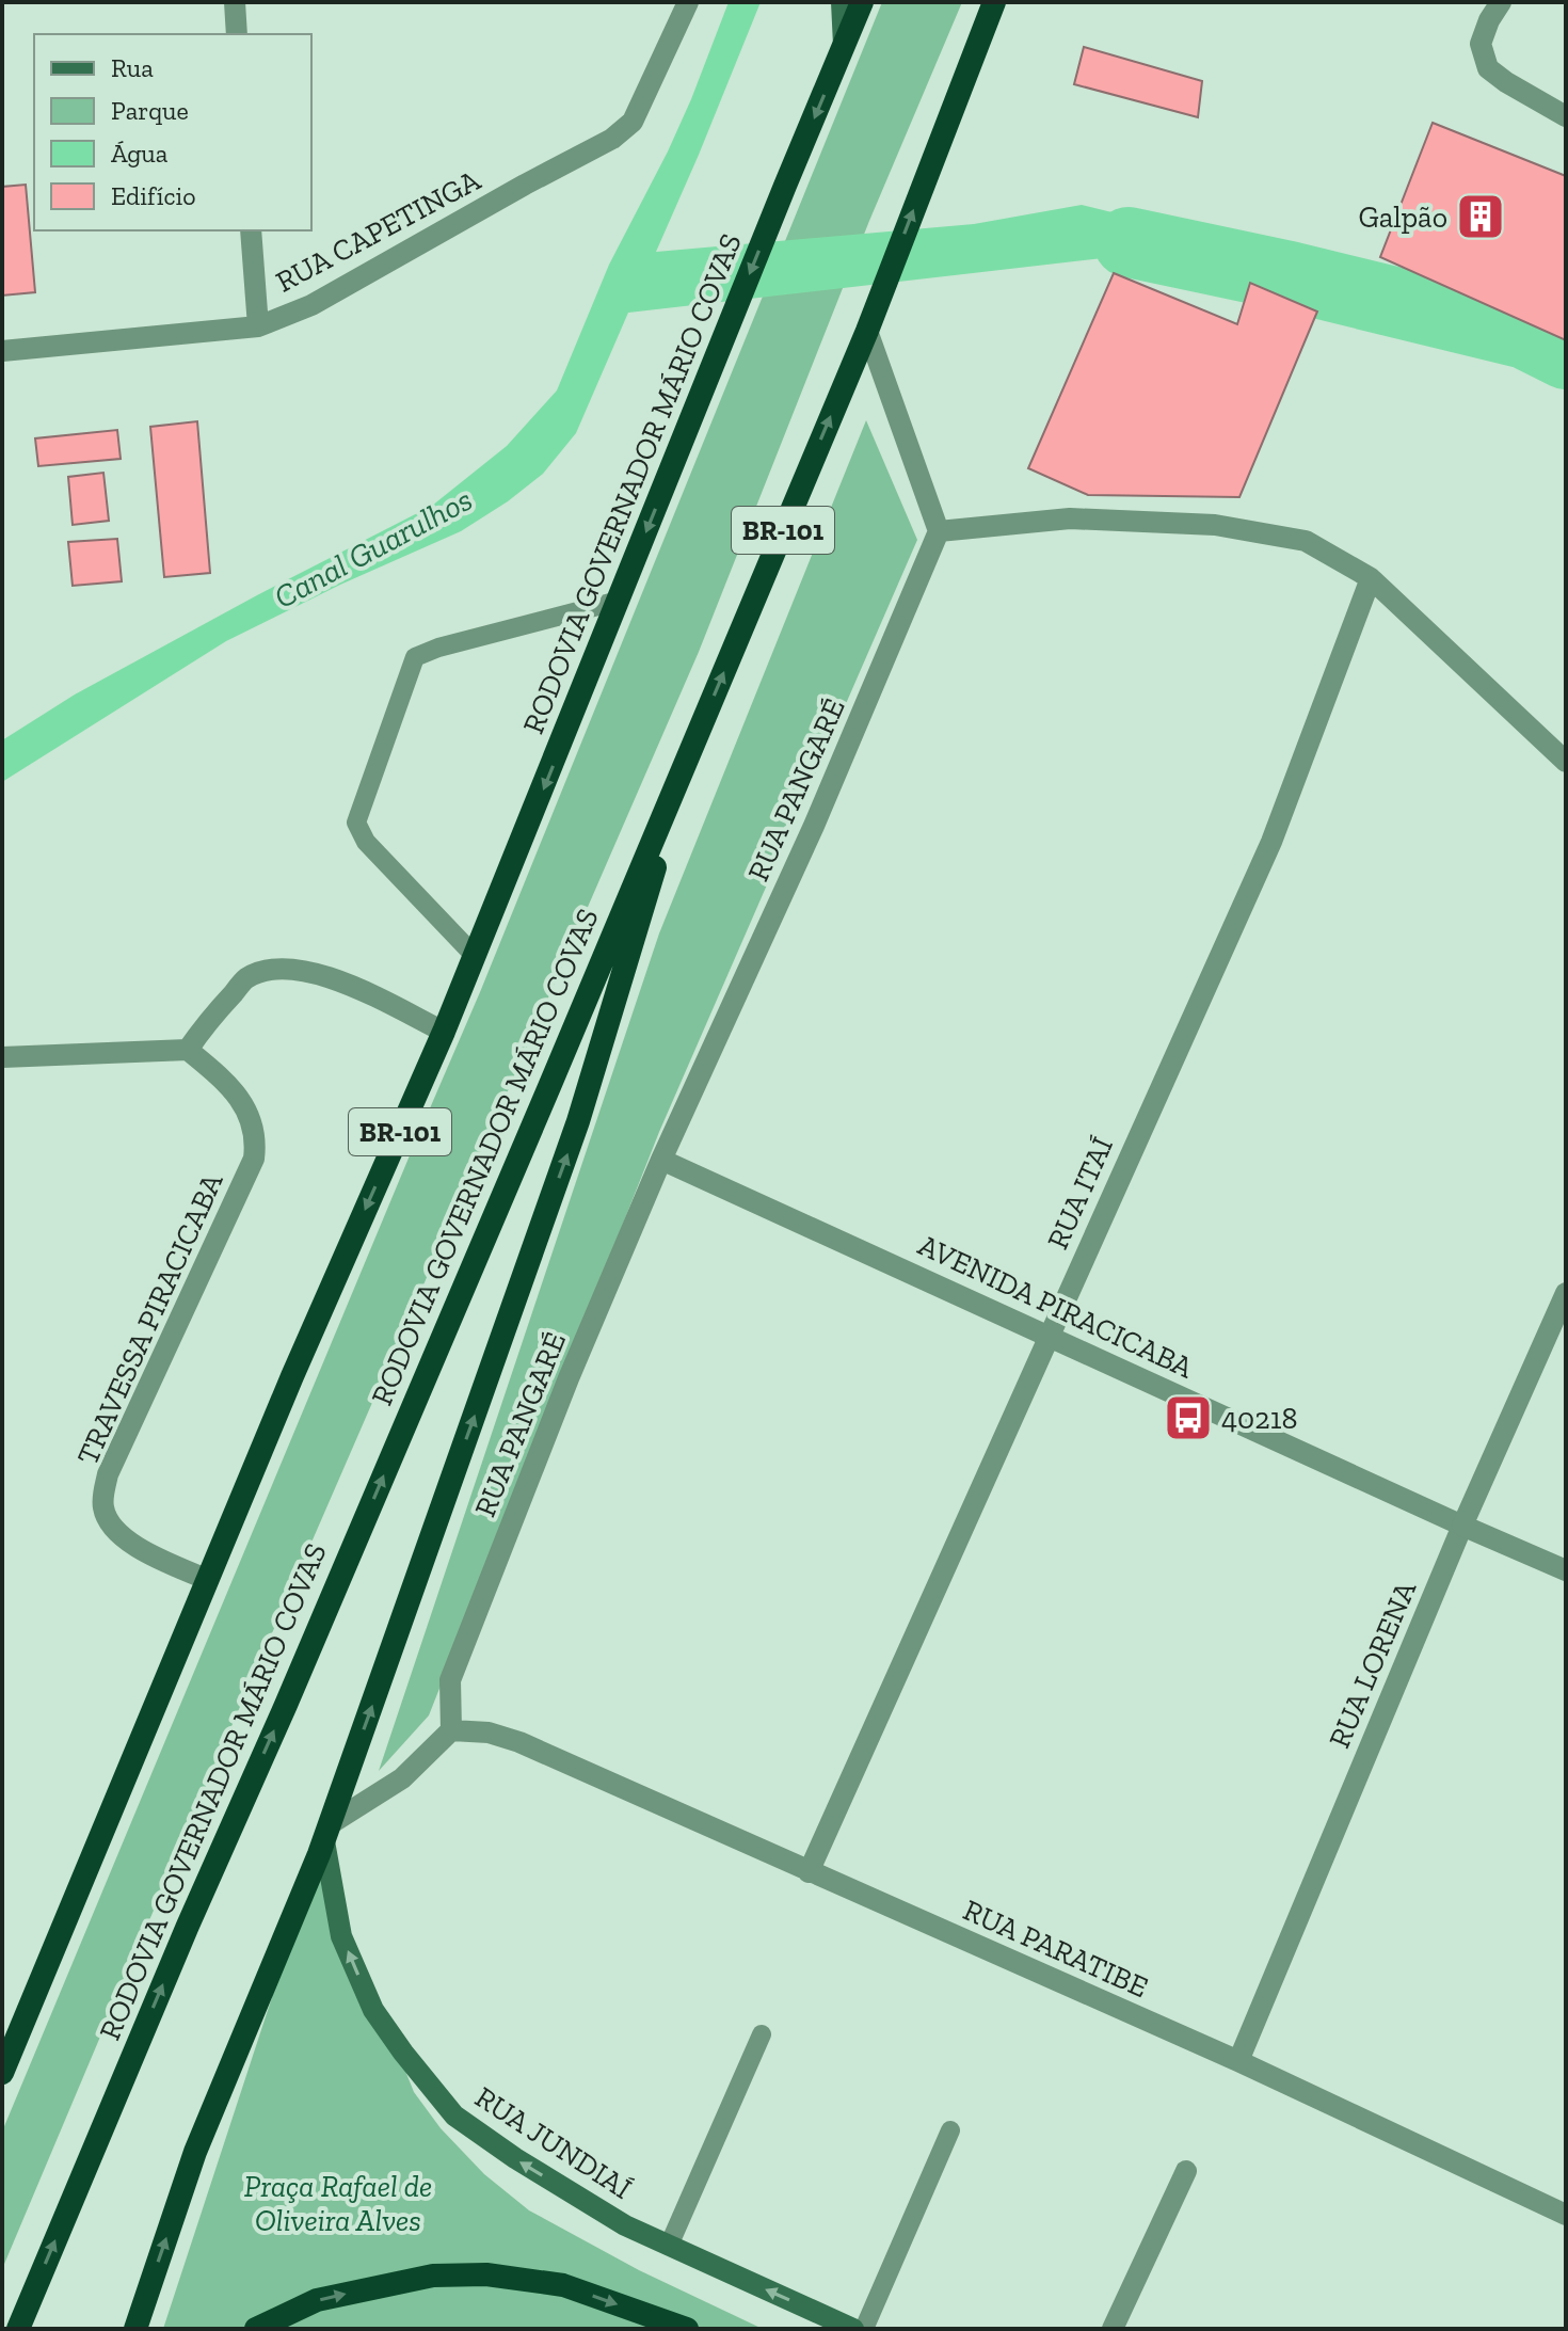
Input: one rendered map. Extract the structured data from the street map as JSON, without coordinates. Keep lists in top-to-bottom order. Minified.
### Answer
{"streets":{"highway":["RODOVIA GOVERNADOR MÁRIO COVAS","BR-101"],"main road":["RUA JUNDIAÍ"],"street":["RUA CAPETINGA","RUA PANGARÉ","RUA ITAÍ","AVENIDA PIRACICABA","TRAVESSA PIRACICABA","RUA LORENA","RUA PARATIBE"]},"crossings":[["RODOVIA GOVERNADOR MÁRIO COVAS","TRAVESSA PIRACICABA"],["RUA PANGARÉ","AVENIDA PIRACICABA"],["RUA PANGARÉ","RUA PARATIBE"],["RUA ITAÍ","AVENIDA PIRACICABA"],["RUA ITAÍ","RUA PARATIBE"],["AVENIDA PIRACICABA","RUA LORENA"],["RUA LORENA","RUA PARATIBE"]],"one_way":["RUA JUNDIAÍ"],"water":["Canal Guarulhos"],"parks":["Praça Rafael de Oliveira Alves"],"places":{"building":["Galpão"],"bus stop":["40218"]},"legend":["Rua","Parque","Água","Edifício"]}
